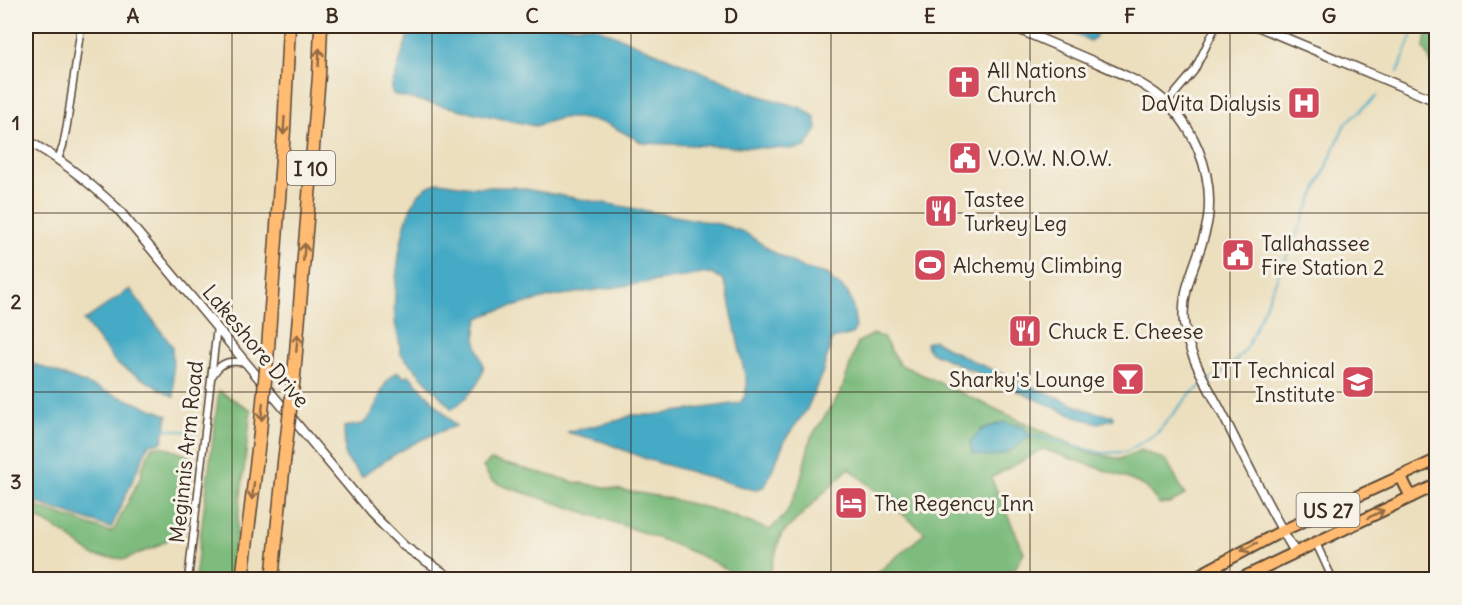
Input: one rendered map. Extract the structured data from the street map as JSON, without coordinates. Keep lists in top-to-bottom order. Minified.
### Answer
{"streets":{"highway":["I 10"],"main road":["US 27"],"street":["Lakeshore Drive","Meginnis Arm Road"]},"crossings":[["Lakeshore Drive","Meginnis Arm Road"]],"places":{"church":["All Nations Church"],"hospital":["DaVita Dialysis"],"public building":["V.O.W. N.O.W.","Tallahassee Fire Station 2"],"restaurant":["Tastee Turkey Leg","Chuck E. Cheese"],"sports":["Alchemy Climbing"],"bar":["Sharky's Lounge"],"school or university":["ITT Technical Institute"],"hotel":["The Regency Inn"]},"grid":{"columns":["A","B","C","D","E","F","G"],"rows":["1","2","3"]}}
